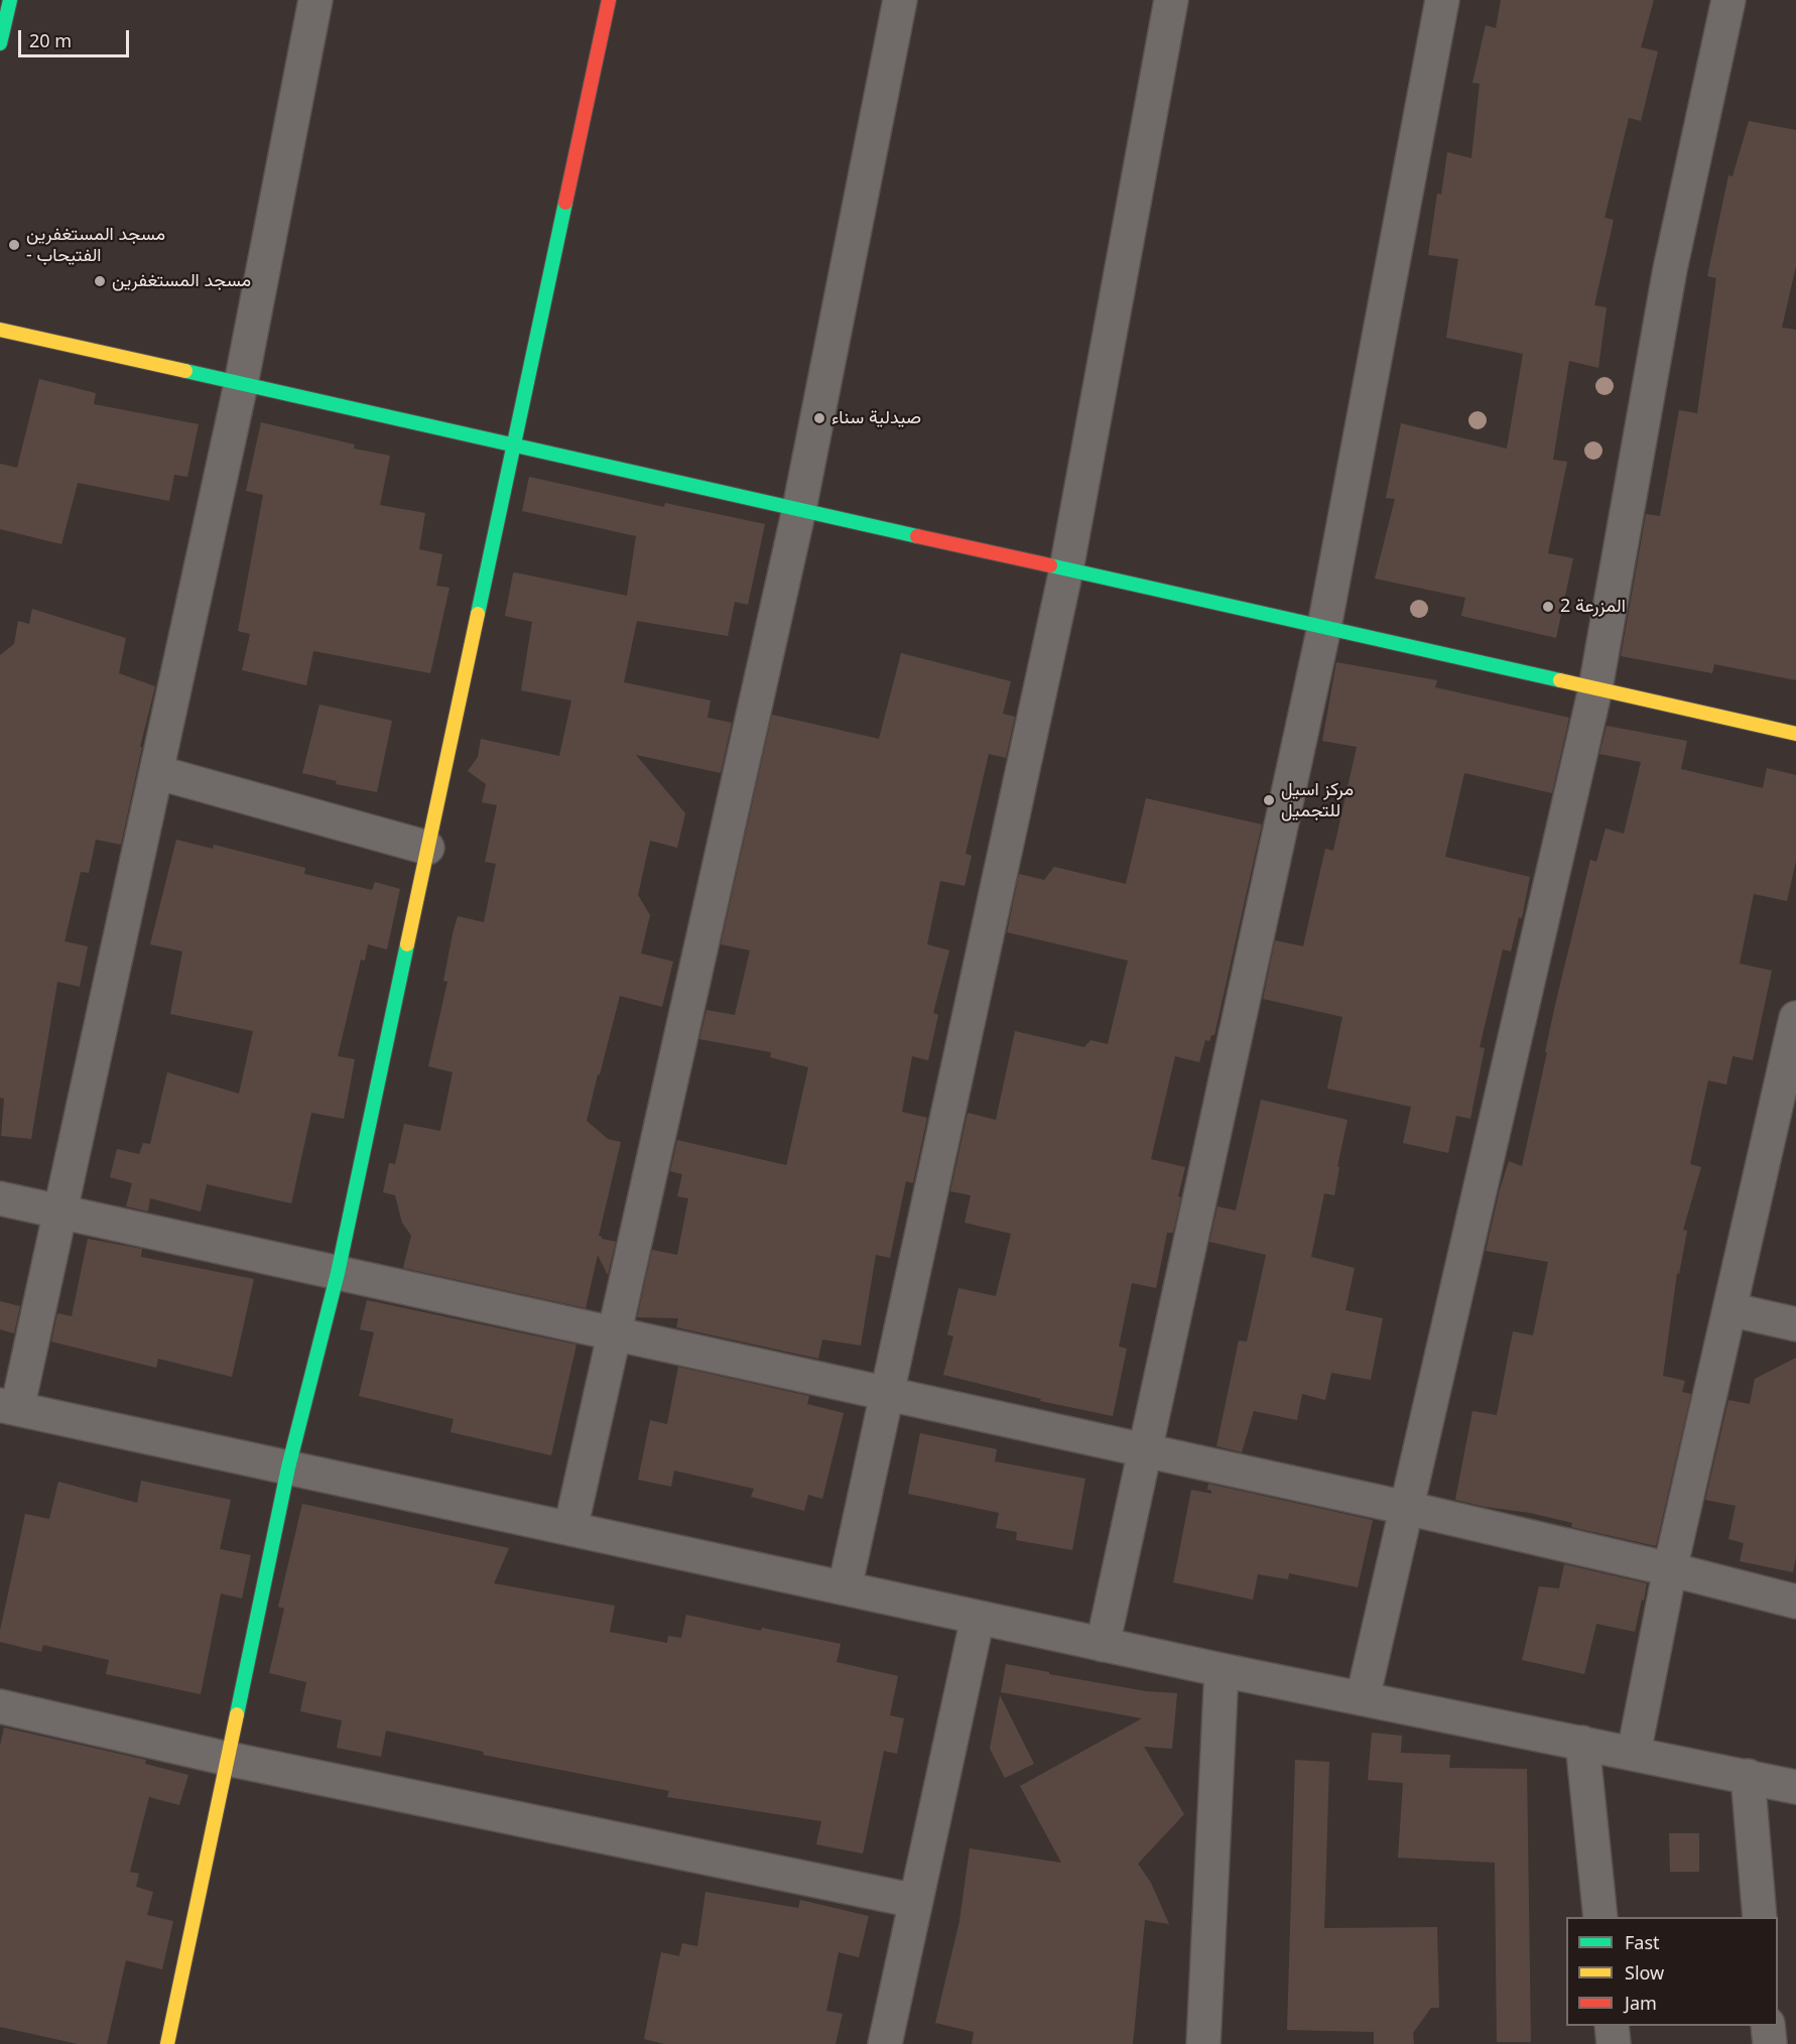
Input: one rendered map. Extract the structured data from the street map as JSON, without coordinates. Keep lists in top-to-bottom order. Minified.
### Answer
{"places":["مسجد المستغفرين - الفتيحاب","مسجد المستغفرين","صيدلية سناء","المزرعة 2","مركز اسيل للتجميل"],"legend":["Fast","Slow","Jam"],"scale_bar":"20 m"}
